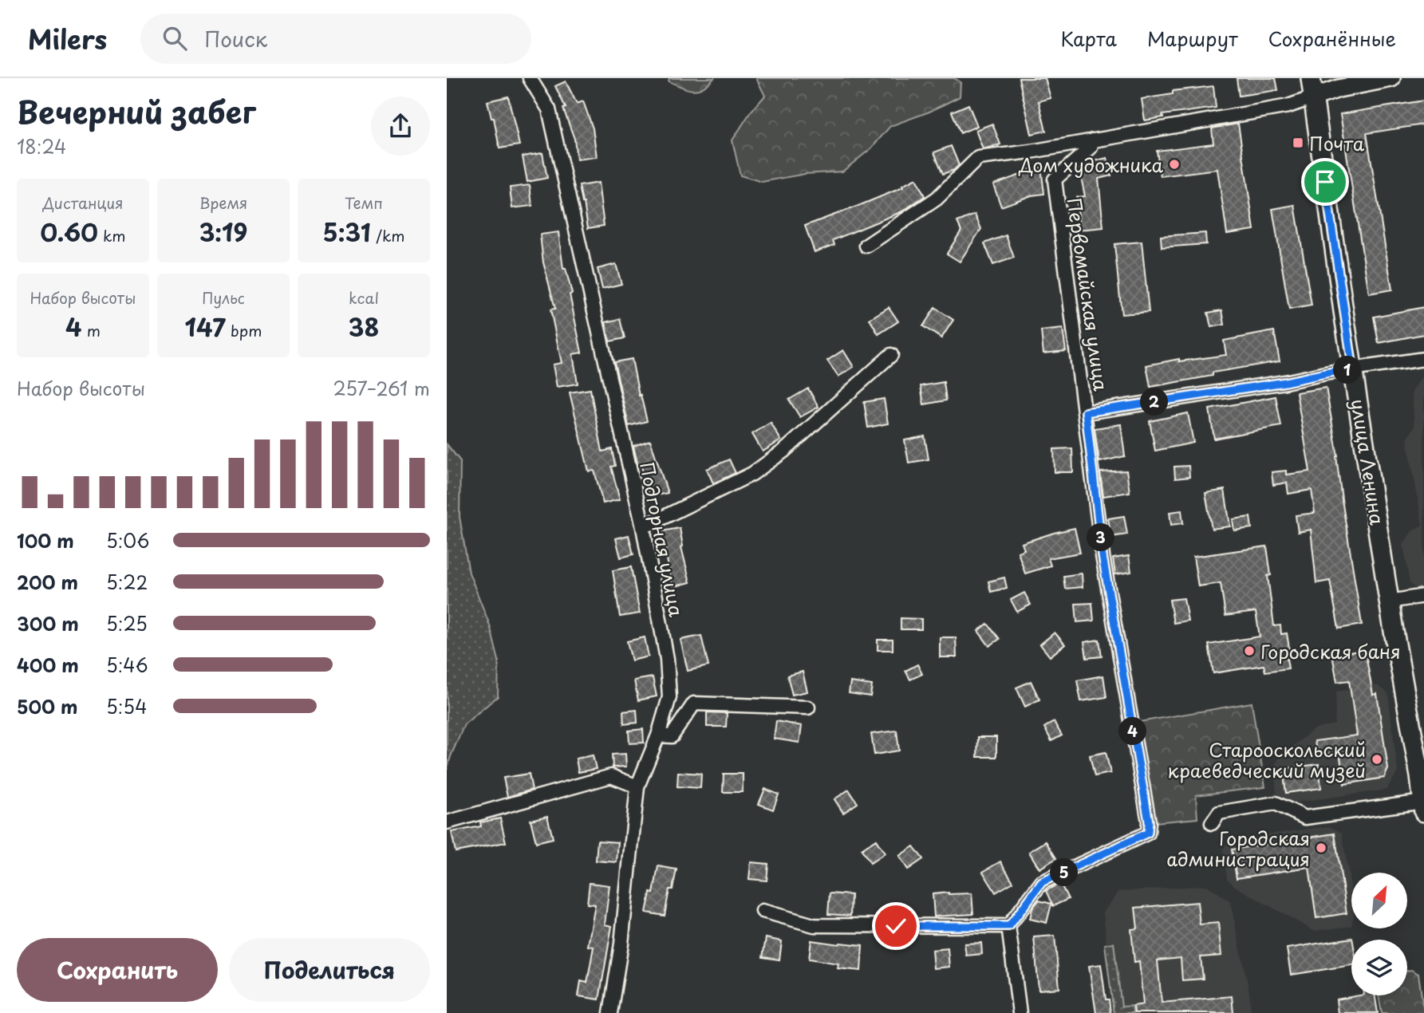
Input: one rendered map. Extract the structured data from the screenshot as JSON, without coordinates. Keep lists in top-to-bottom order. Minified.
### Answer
{"streets":{"main road":["улица Ленина"],"street":["Первомайская улица","Подгорная улица"]},"places":{"transit":["Почта"],"other":["Дом художника","Городская баня","Старооскольский краеведческий музей","Городская администрация"]},"north":"top right","page":{"header":"Milers","search":"Поиск","nav":["Карта","Маршрут","Сохранённые"],"heading":["Вечерний забег","18:24"],"stats":[["Дистанция","0.60 km"],["Время","3:19"],["Темп","5:31 /km"],["Набор высоты","4 m"],["Пульс","147 bpm"],["kcal","38"]],"pins":["1","2","3","4","5"],"chart":["Набор высоты","257–261 m"],"list":[{"name":"100 m","note":"5:06"},{"name":"200 m","note":"5:22"},{"name":"300 m","note":"5:25"},{"name":"400 m","note":"5:46"},{"name":"500 m","note":"5:54"}],"buttons":["Сохранить","Поделиться"]}}
